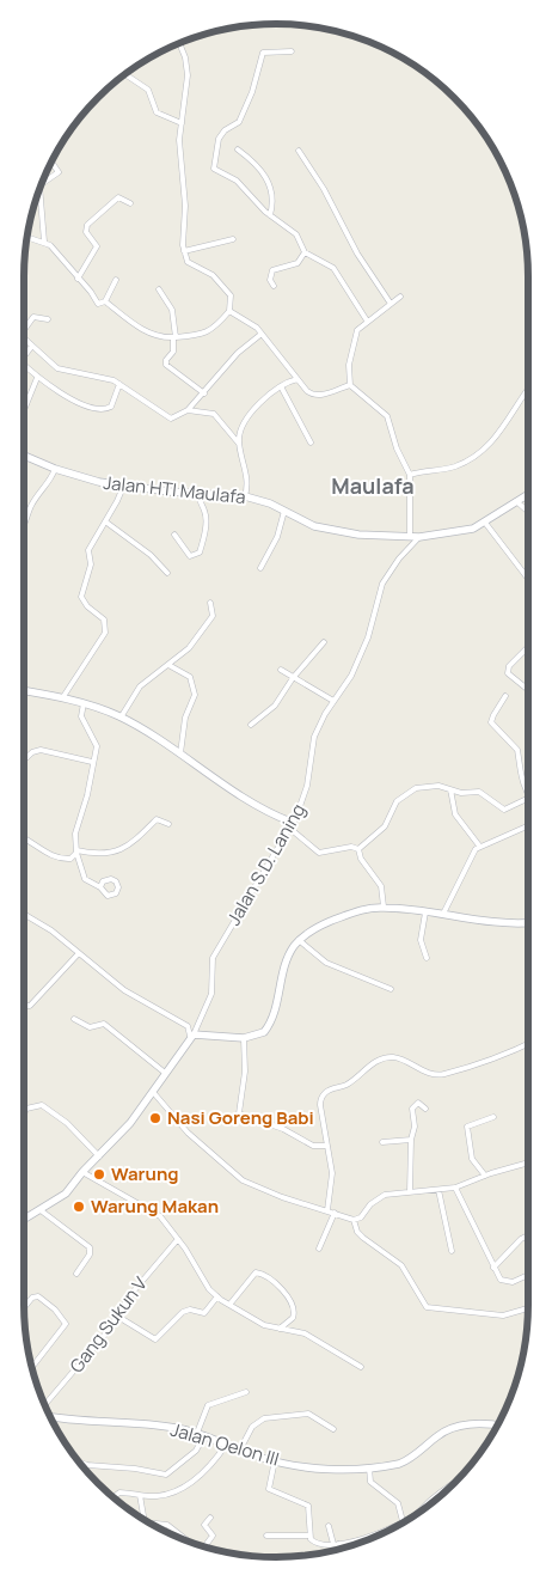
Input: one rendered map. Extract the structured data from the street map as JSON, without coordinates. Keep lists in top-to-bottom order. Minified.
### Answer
{"streets":{"street":["Jalan HTI Maulafa","Jalan S.D. Laning","Gang Sukun V","Jalan Oelon III"]},"crossings":[["Jalan HTI Maulafa","Jalan S.D. Laning"]],"districts":["Maulafa"],"places":["Nasi Goreng Babi","Warung","Warung Makan"]}
